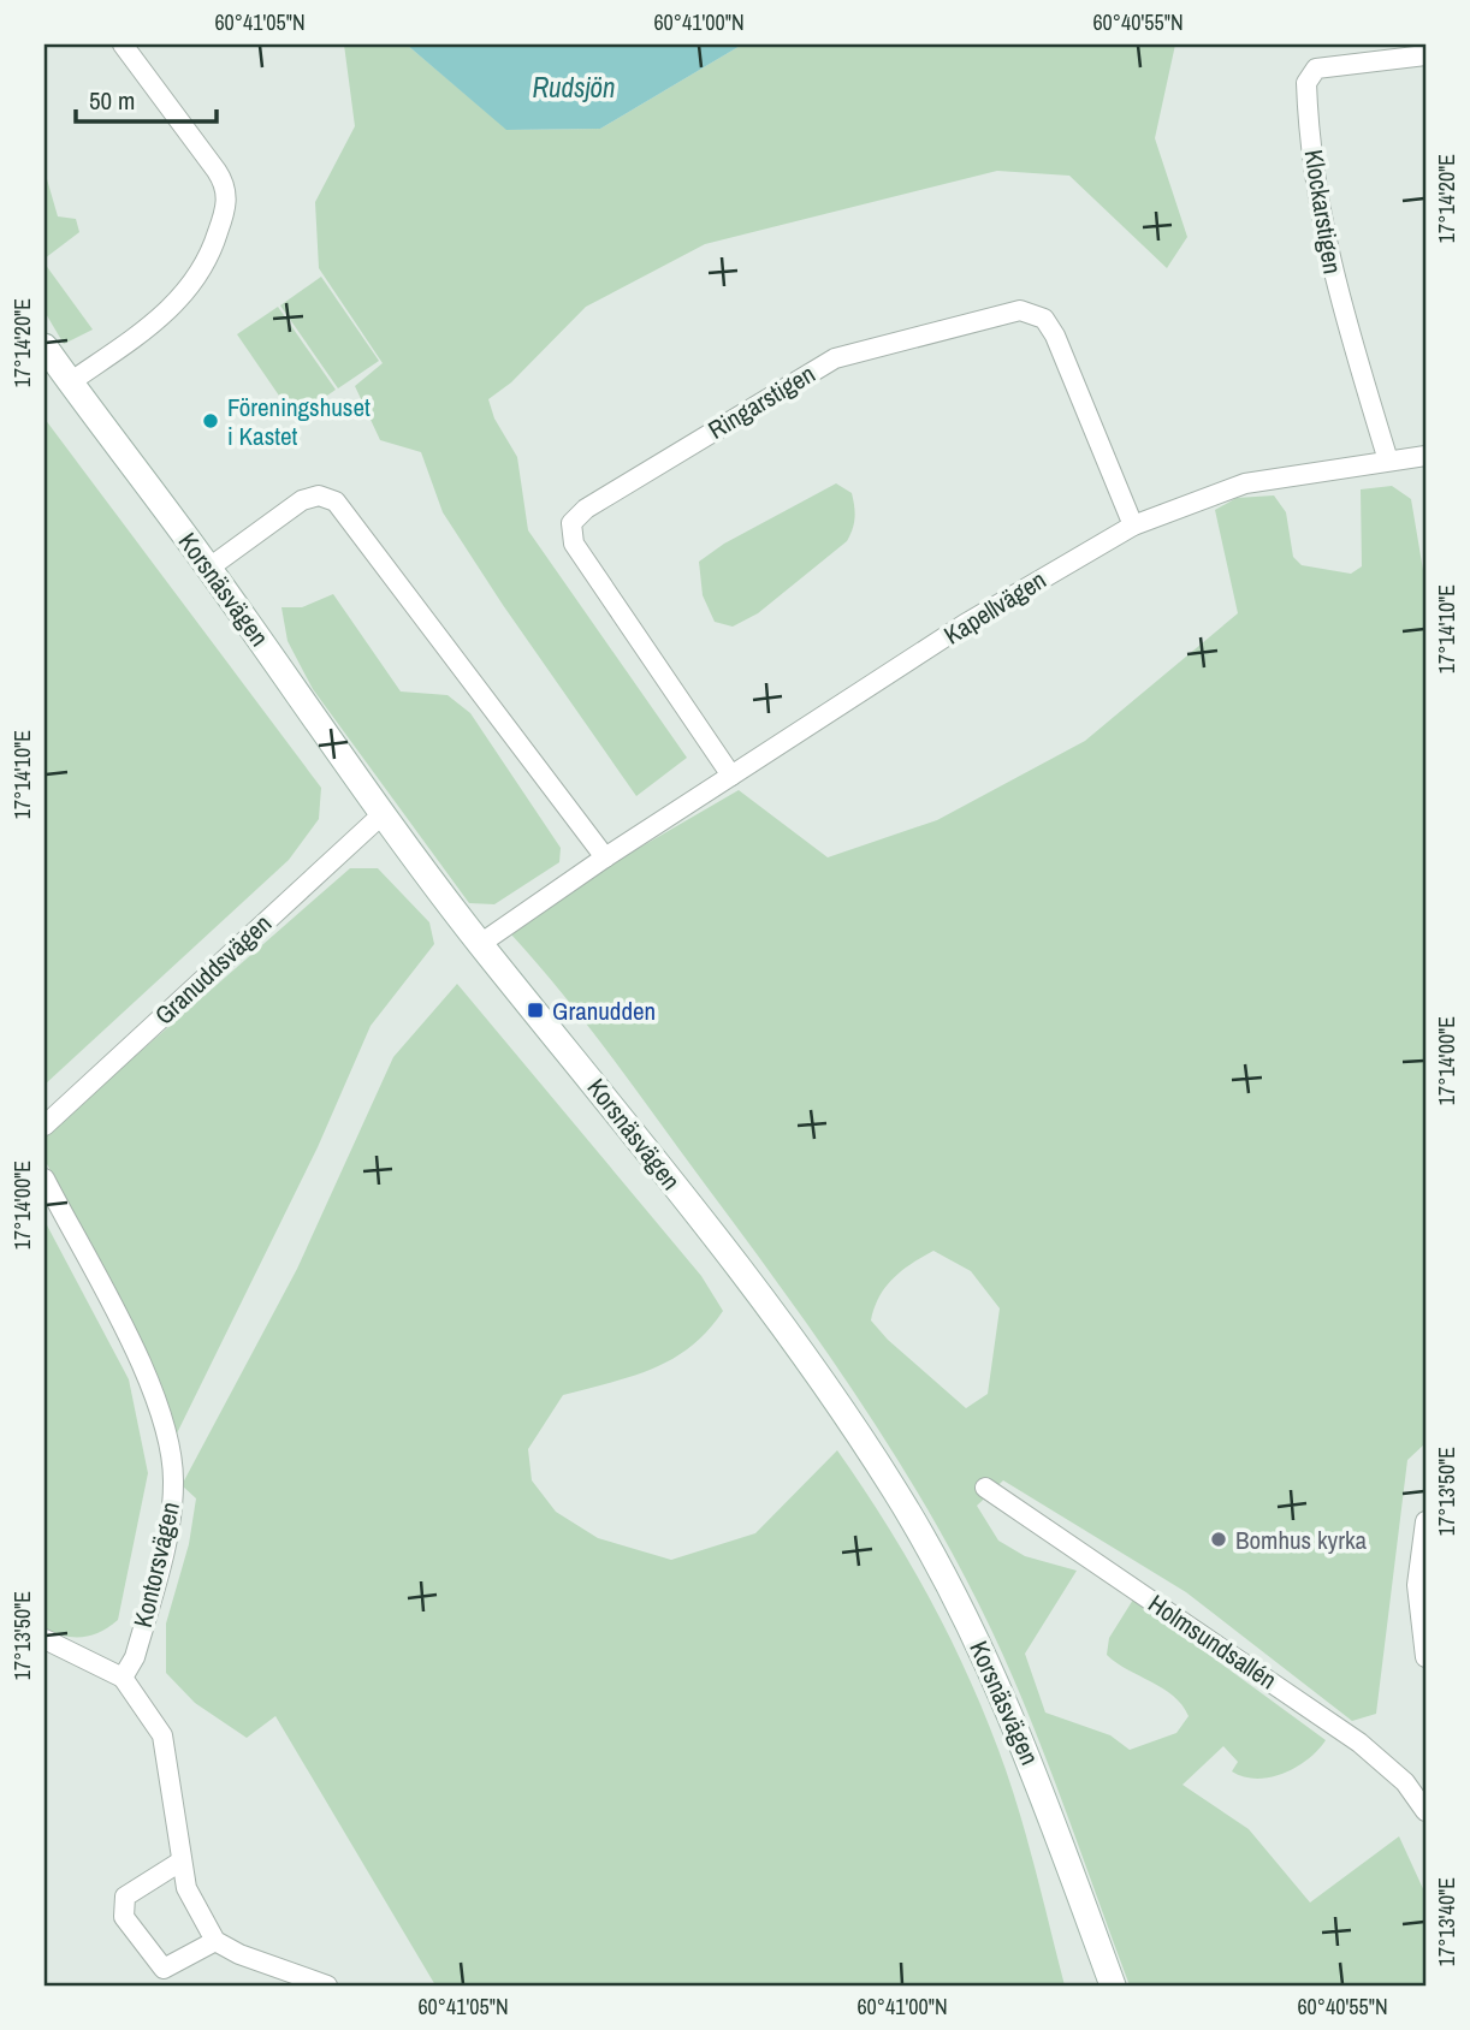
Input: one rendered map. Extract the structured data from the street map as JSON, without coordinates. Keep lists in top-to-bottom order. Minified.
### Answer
{"streets":{"street":["Klockarstigen","Ringarstigen","Korsnäsvägen","Kapellvägen","Granuddsvägen","Kontorsvägen","Holmsundsallén"]},"crossings":[["Klockarstigen","Kapellvägen"],["Ringarstigen","Kapellvägen"],["Korsnäsvägen","Kapellvägen"],["Korsnäsvägen","Granuddsvägen"]],"water":["Rudsjön"],"places":{"other":["Föreningshuset i Kastet","Bomhus kyrka"],"transit":["Granudden"]},"scale_bar":"50 m","coordinates":["60°41'05\"N","60°41'00\"N","60°40'55\"N","17°14'20\"E","17°14'10\"E","17°14'00\"E","17°13'50\"E","17°13'40\"E"]}
